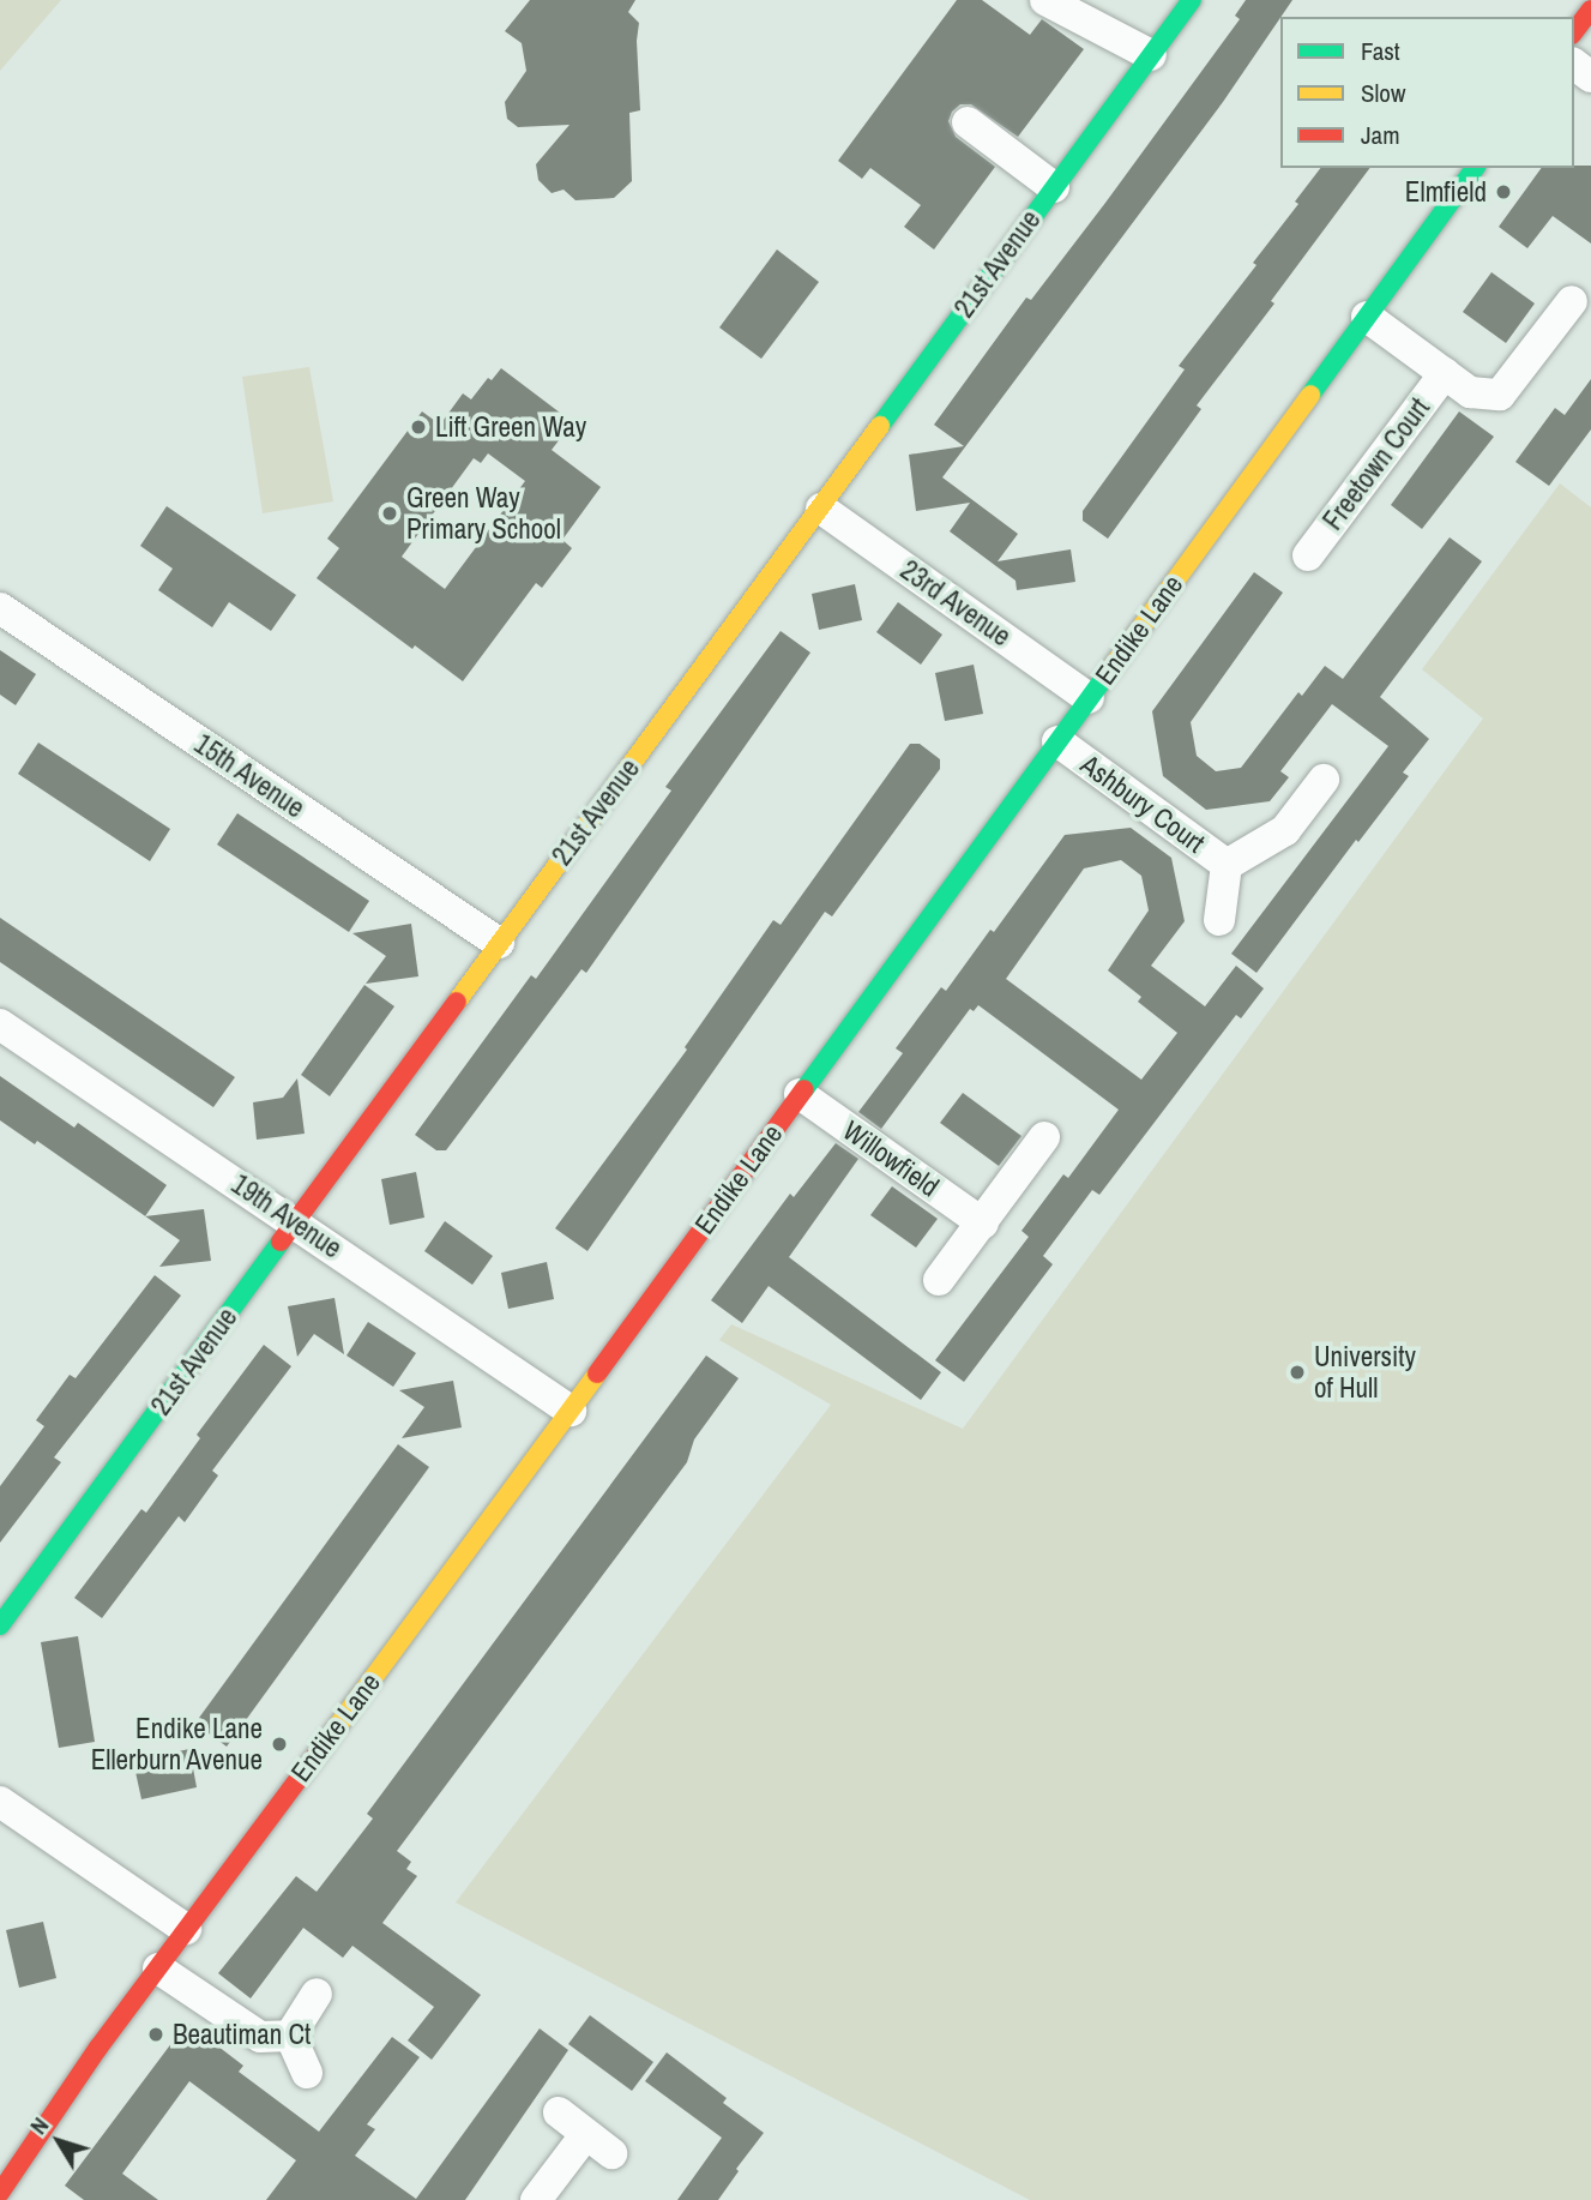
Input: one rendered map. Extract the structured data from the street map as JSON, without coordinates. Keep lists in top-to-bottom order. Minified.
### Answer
{"streets":{"street":["21st Avenue","Freetown Court","23rd Avenue","Endike Lane","15th Avenue","Ashbury Court","Willowfield","19th Avenue"]},"crossings":[["21st Avenue","23rd Avenue"],["21st Avenue","15th Avenue"],["21st Avenue","19th Avenue"],["Freetown Court","Endike Lane"],["23rd Avenue","Endike Lane"],["Endike Lane","Ashbury Court"],["Endike Lane","Willowfield"],["Endike Lane","19th Avenue"]],"places":["Elmfield","Lift Green Way","Green Way Primary School","University of Hull","Endike Lane Ellerburn Avenue","Beautiman Ct"],"legend":["Fast","Slow","Jam"],"north":"top left"}
